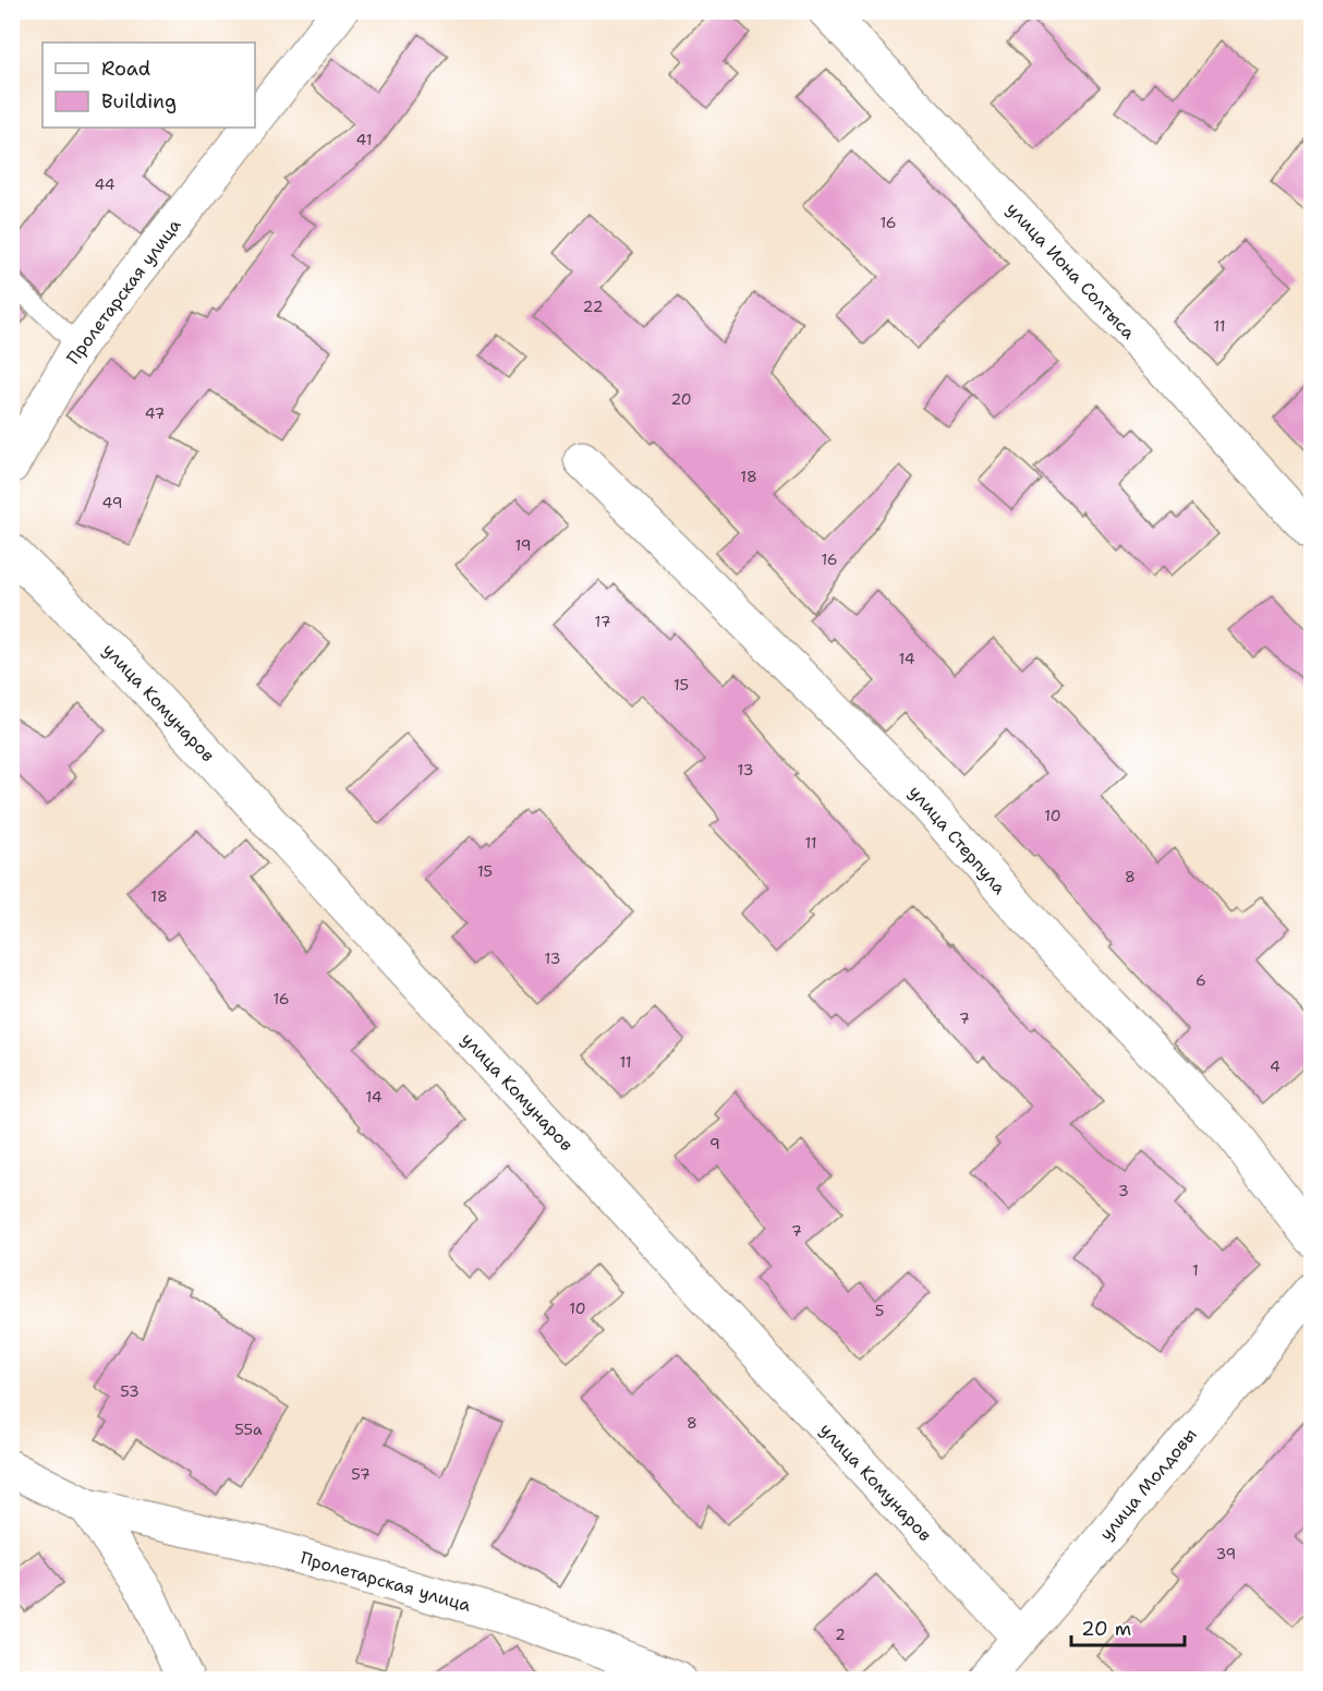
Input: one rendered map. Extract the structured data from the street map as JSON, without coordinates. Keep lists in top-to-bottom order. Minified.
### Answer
{"streets":{"street":["улица Иона Солтыса","Пролетарская улица","улица Комунаров","улица Стерпула","улица Молдовы"]},"crossings":[["улица Комунаров","улица Молдовы"]],"house_numbers":["41","44","16","22","11","20","47","18","49","19","16","17","14","15","13","10","11","15","8","18","13","6","16","7","11","4","14","9","3","7","1","10","5","53","8","55а","57","39","2"],"legend":["Road","Building"],"scale_bar":"20 m"}
